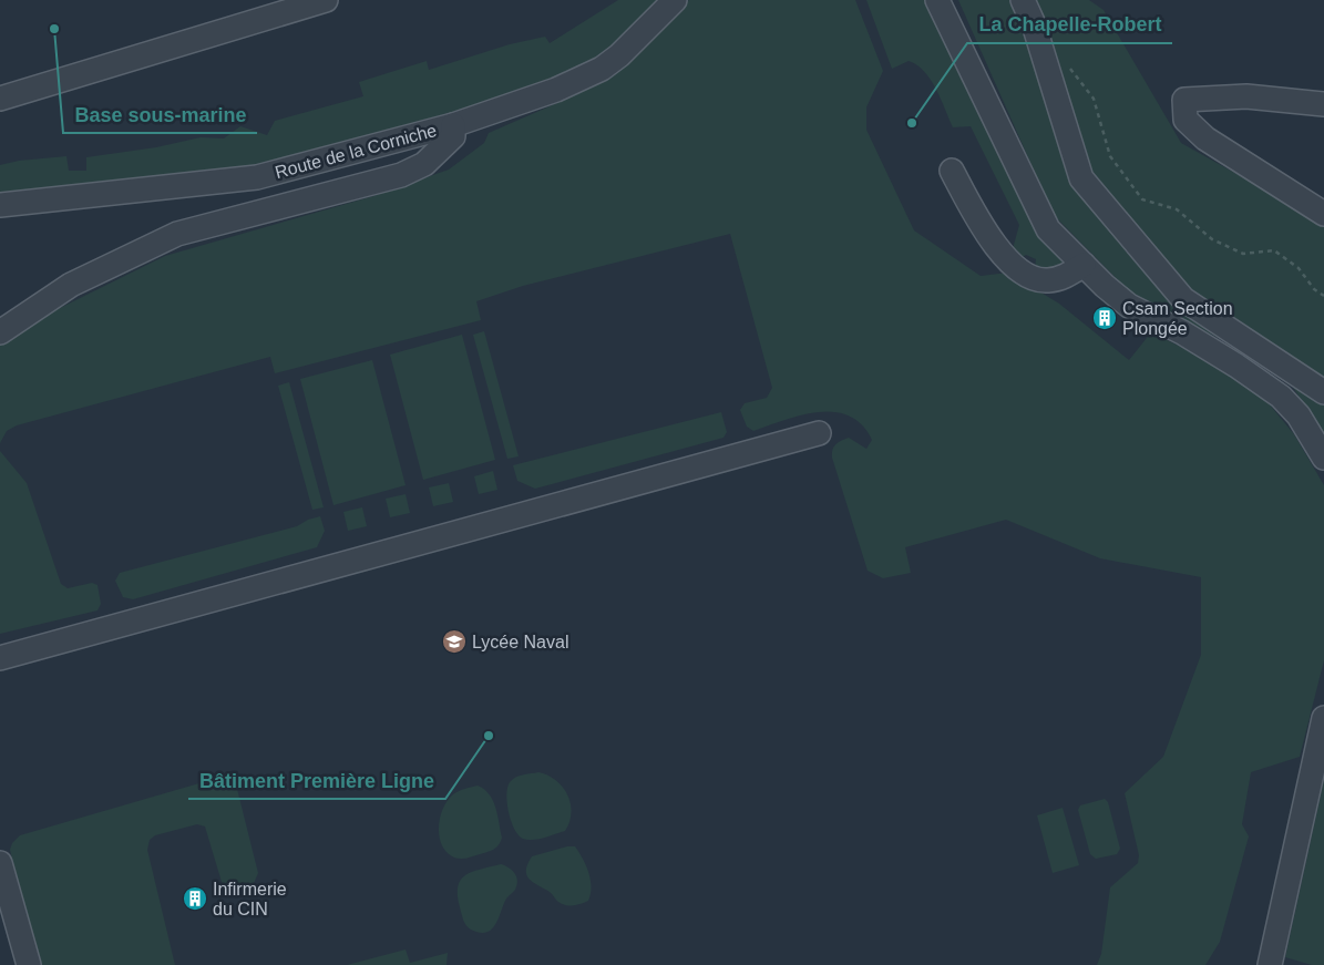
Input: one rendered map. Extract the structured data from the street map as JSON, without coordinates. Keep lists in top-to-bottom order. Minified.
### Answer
{"streets":{"street":["Route de la Corniche"]},"places":{"other":["Base sous-marine","La Chapelle-Robert","Bâtiment Première Ligne"],"building":["Csam Section Plongée","Infirmerie du CIN"],"school or university":["Lycée Naval"]}}
